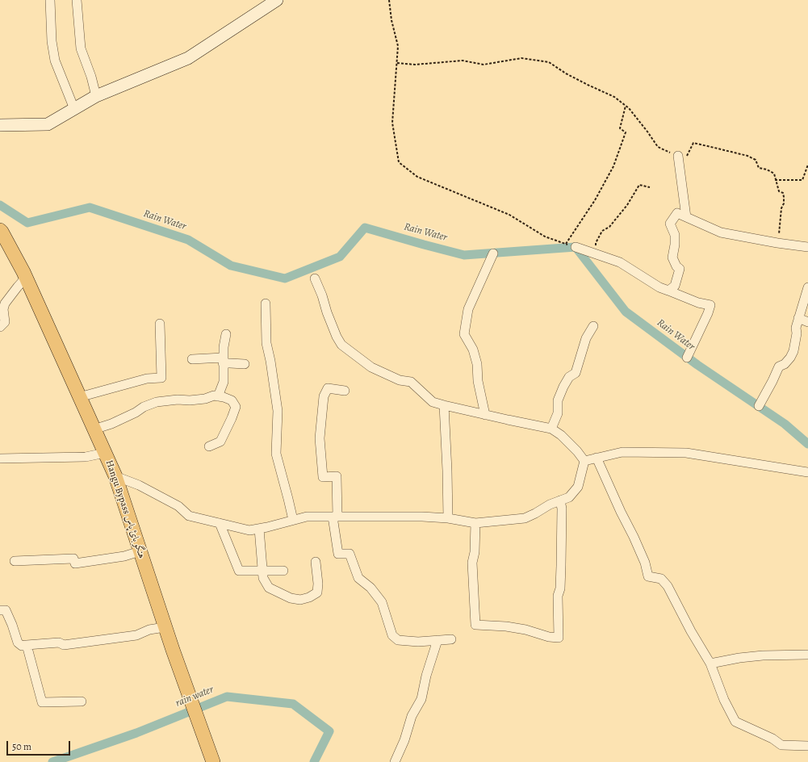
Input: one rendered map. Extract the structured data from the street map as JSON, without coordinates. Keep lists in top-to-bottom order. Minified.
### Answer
{"streets":{"main road":["Hangu Bypass ہنگو بائ پاس"]},"water":["Rain Water","rain water"],"scale_bar":"50 m"}
